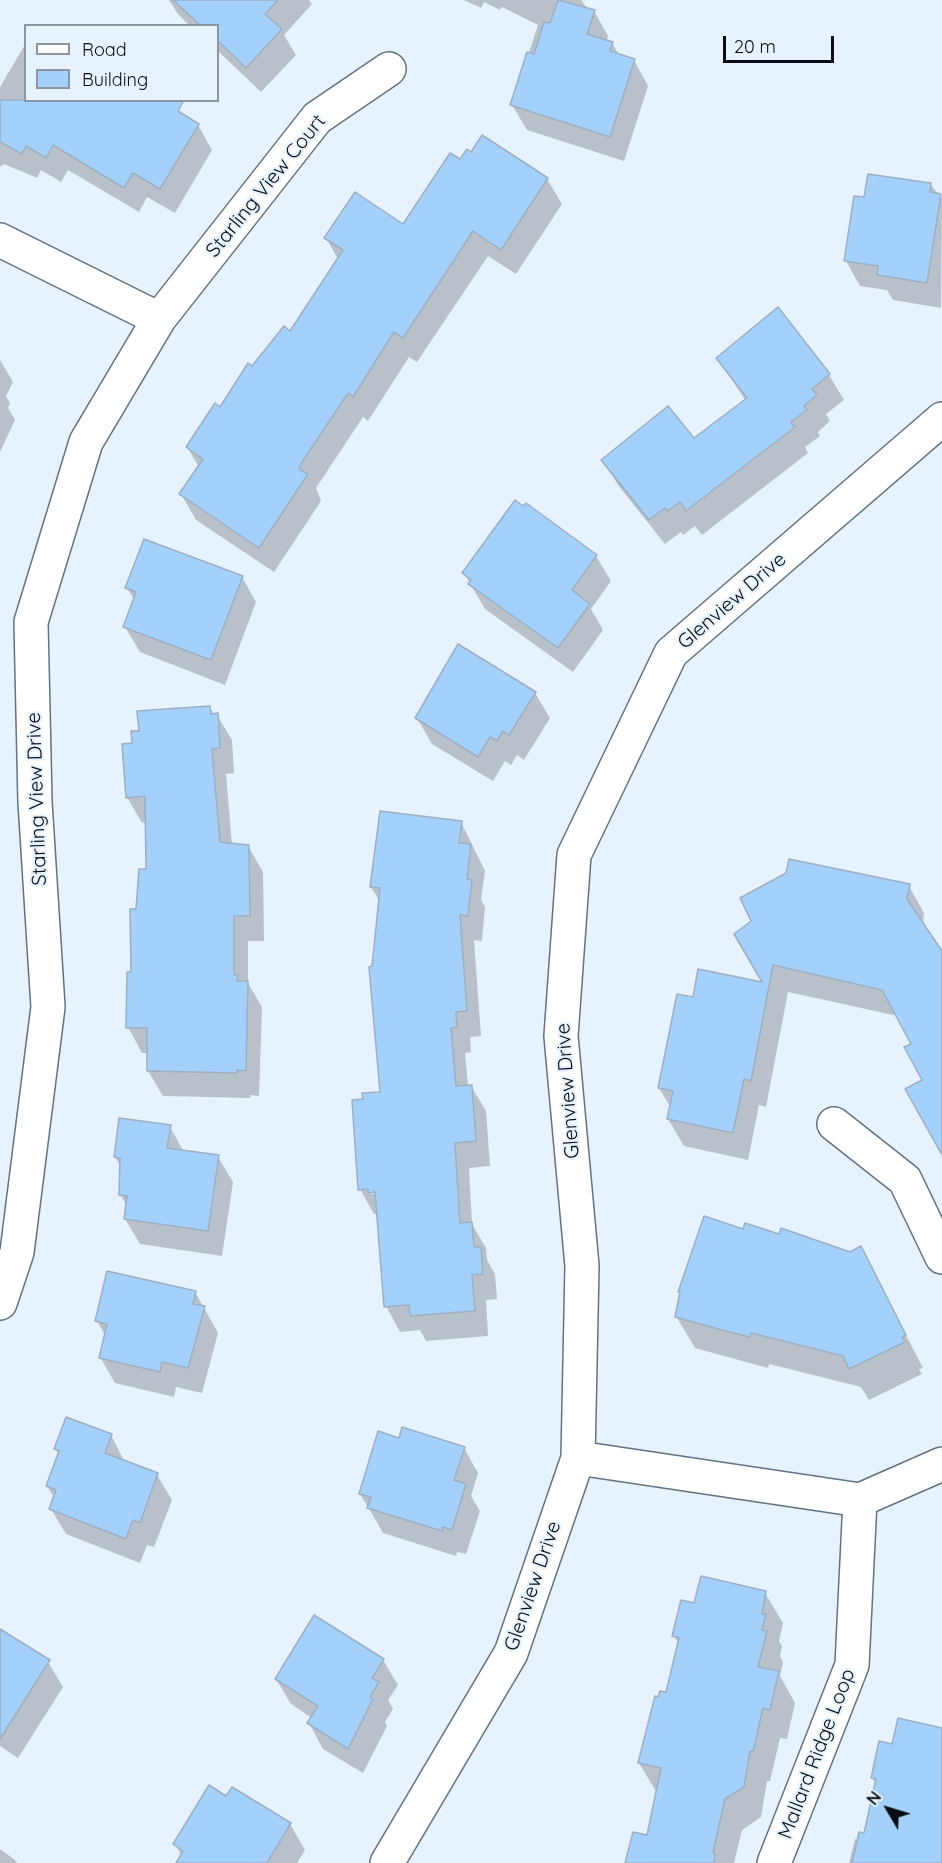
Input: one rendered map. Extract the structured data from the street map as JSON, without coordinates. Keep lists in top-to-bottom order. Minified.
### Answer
{"streets":{"street":["Starling View Court","Glenview Drive","Starling View Drive","Mallard Ridge Loop"]},"crossings":[["Starling View Court","Starling View Drive"]],"legend":["Road","Building"],"scale_bar":"20 m","north":"top left"}
